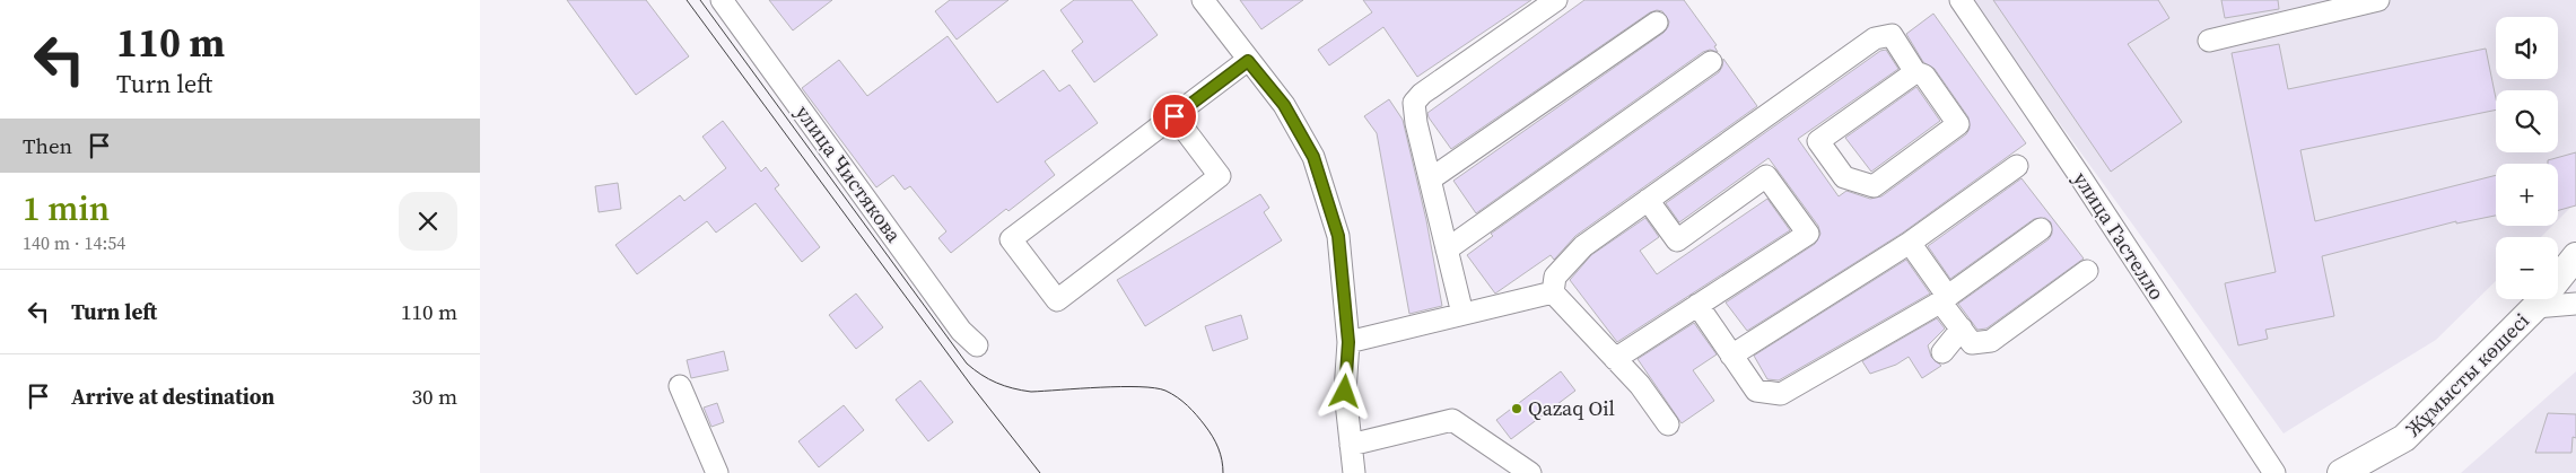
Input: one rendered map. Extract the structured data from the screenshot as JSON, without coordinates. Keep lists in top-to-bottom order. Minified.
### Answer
{"streets":{"main road":["Жұмысты көшесі"],"street":["улица Чистякова","улица Гастелло"]},"places":["Qazaq Oil"],"page":{"turn":["110 m","Turn left"],"map_buttons":["+","−"],"then":"Then","heading":["1 min","140 m · 14:54"],"list":[{"name":"Turn left","value":"110 m"},{"name":"Arrive at destination","value":"30 m"}]}}
